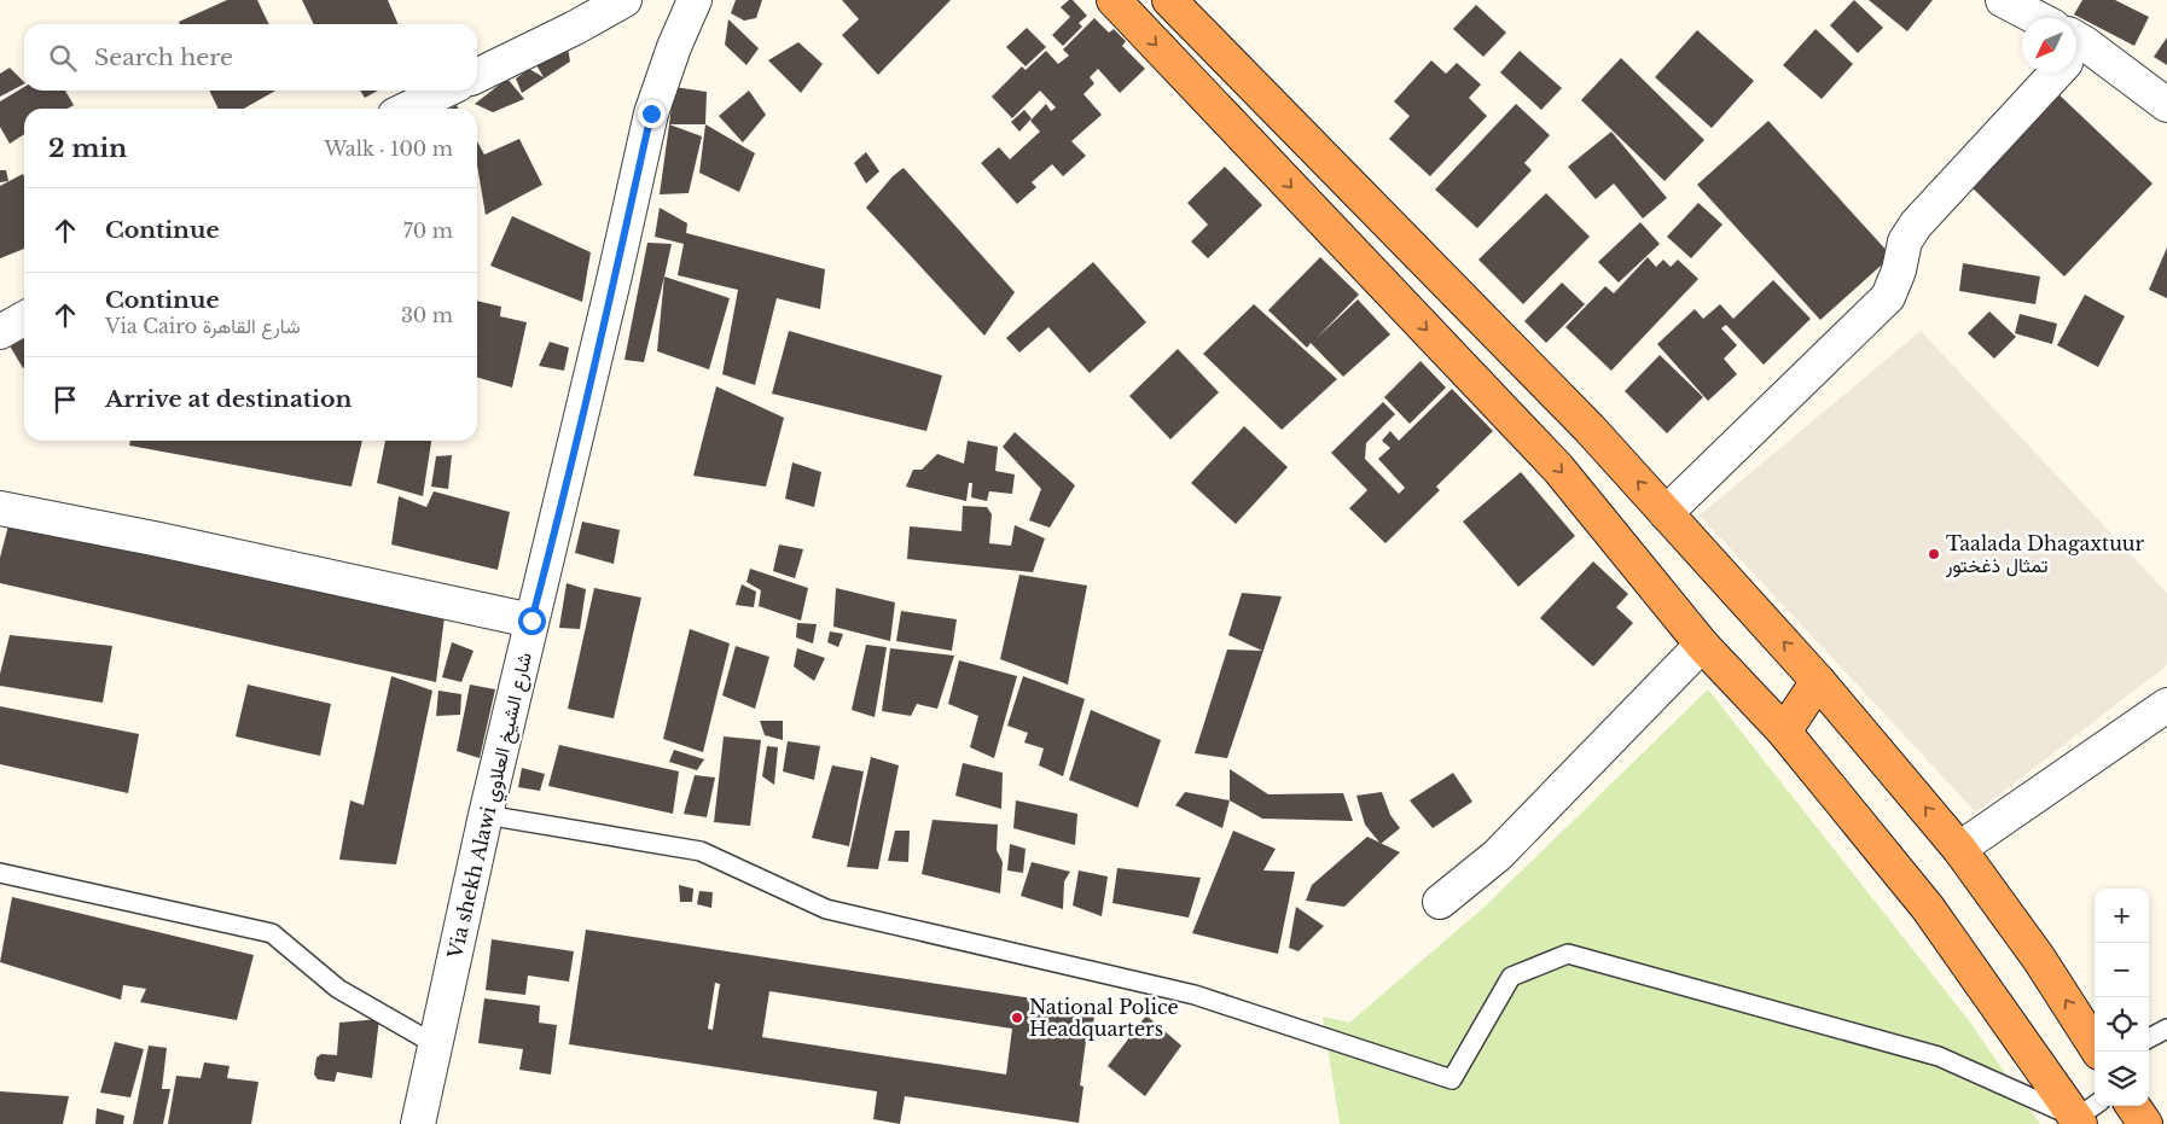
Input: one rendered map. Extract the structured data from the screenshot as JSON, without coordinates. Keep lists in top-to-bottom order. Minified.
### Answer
{"streets":{"street":["Via shekh Alawi شارع الشيخ العلاوي"]},"places":["Taalada Dhagaxtuur تمثال ذغختور","National Police Headquarters"],"north":"bottom left","page":{"search":"Search here","heading":["2 min","Walk · 100 m"],"list":[["Continue","70 m"],["Continue","Via Cairo شارع القاهرة","30 m"],"Arrive at destination"],"map_buttons":["+","−"]}}
